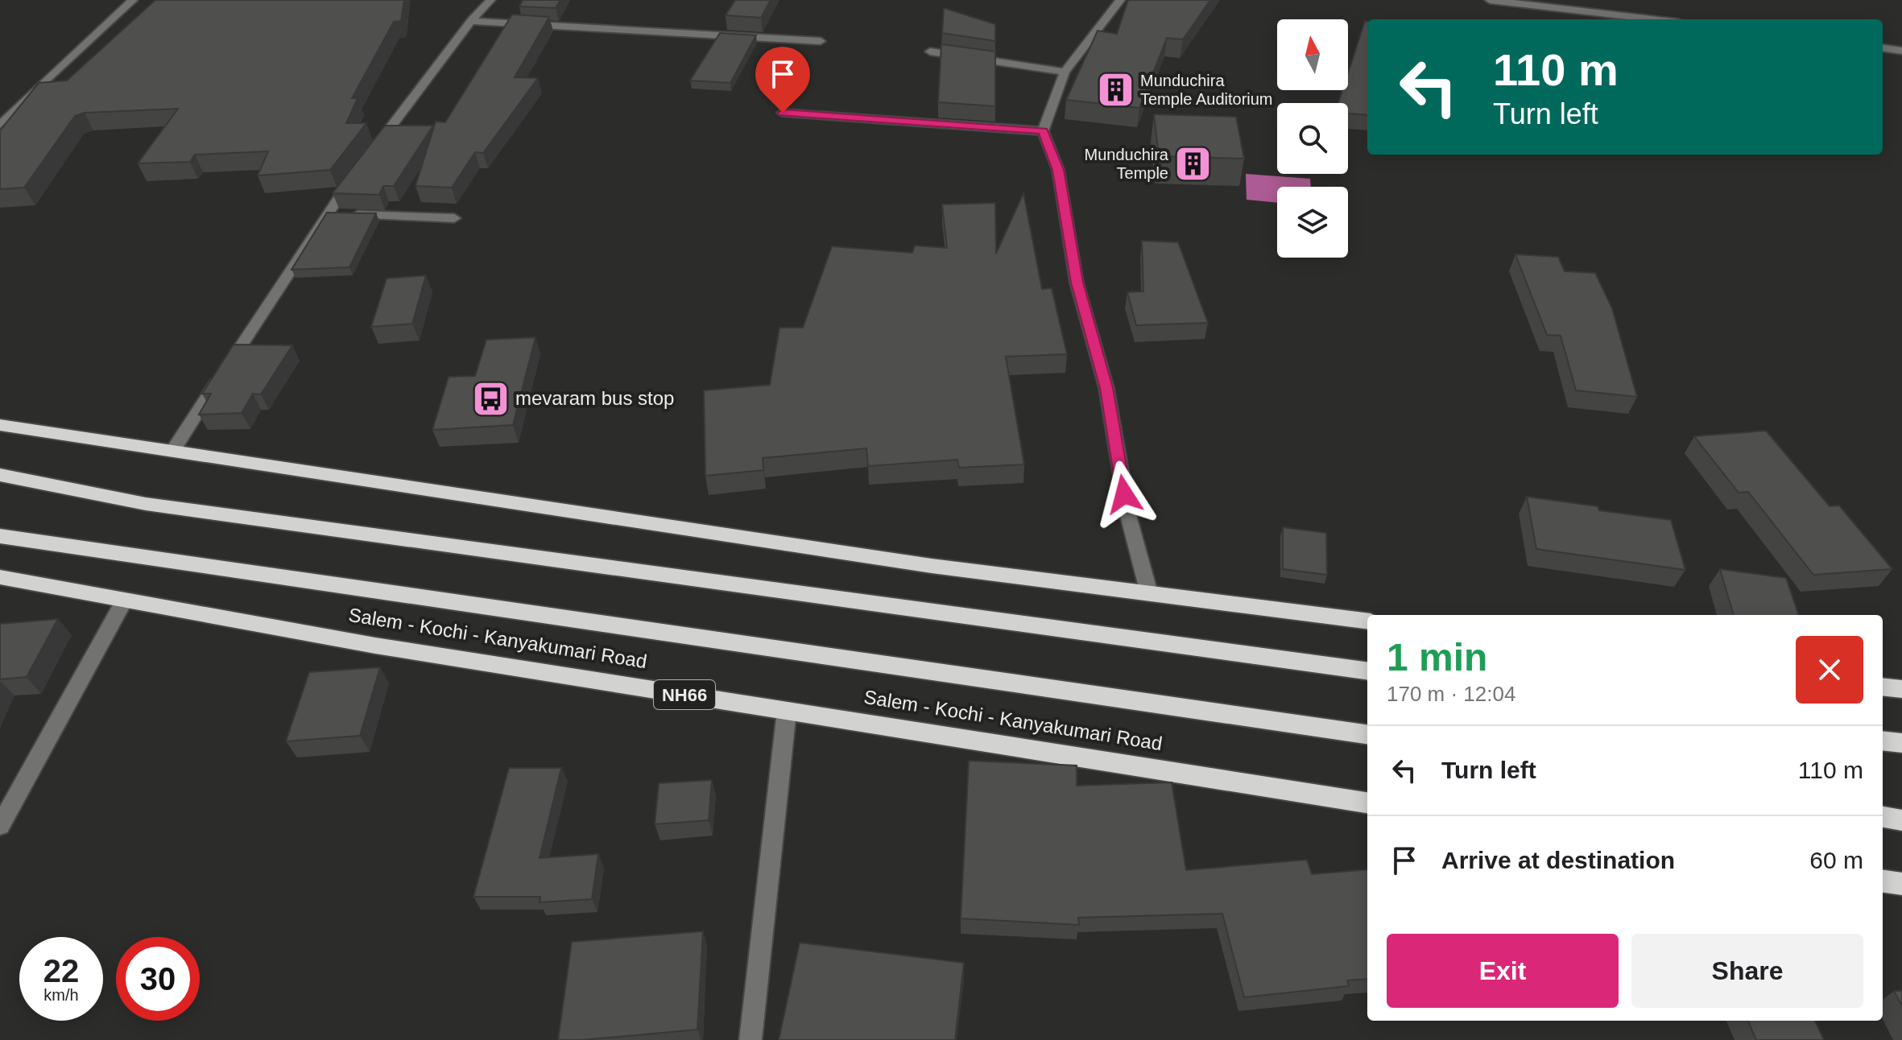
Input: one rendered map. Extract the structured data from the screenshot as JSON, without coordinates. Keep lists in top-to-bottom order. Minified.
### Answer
{"streets":{"highway":["Salem - Kochi - Kanyakumari Road","NH66"]},"places":{"building":["Munduchira Temple Auditorium","Munduchira Temple"],"bus stop":["mevaram bus stop"]},"north":"top","page":{"turn":["110 m","Turn left"],"heading":["1 min","170 m · 12:04"],"list":[{"name":"Turn left","value":"110 m"},{"name":"Arrive at destination","value":"60 m"}],"buttons":["Exit","Share"],"speed":"22 km/h","limit":"30"}}
